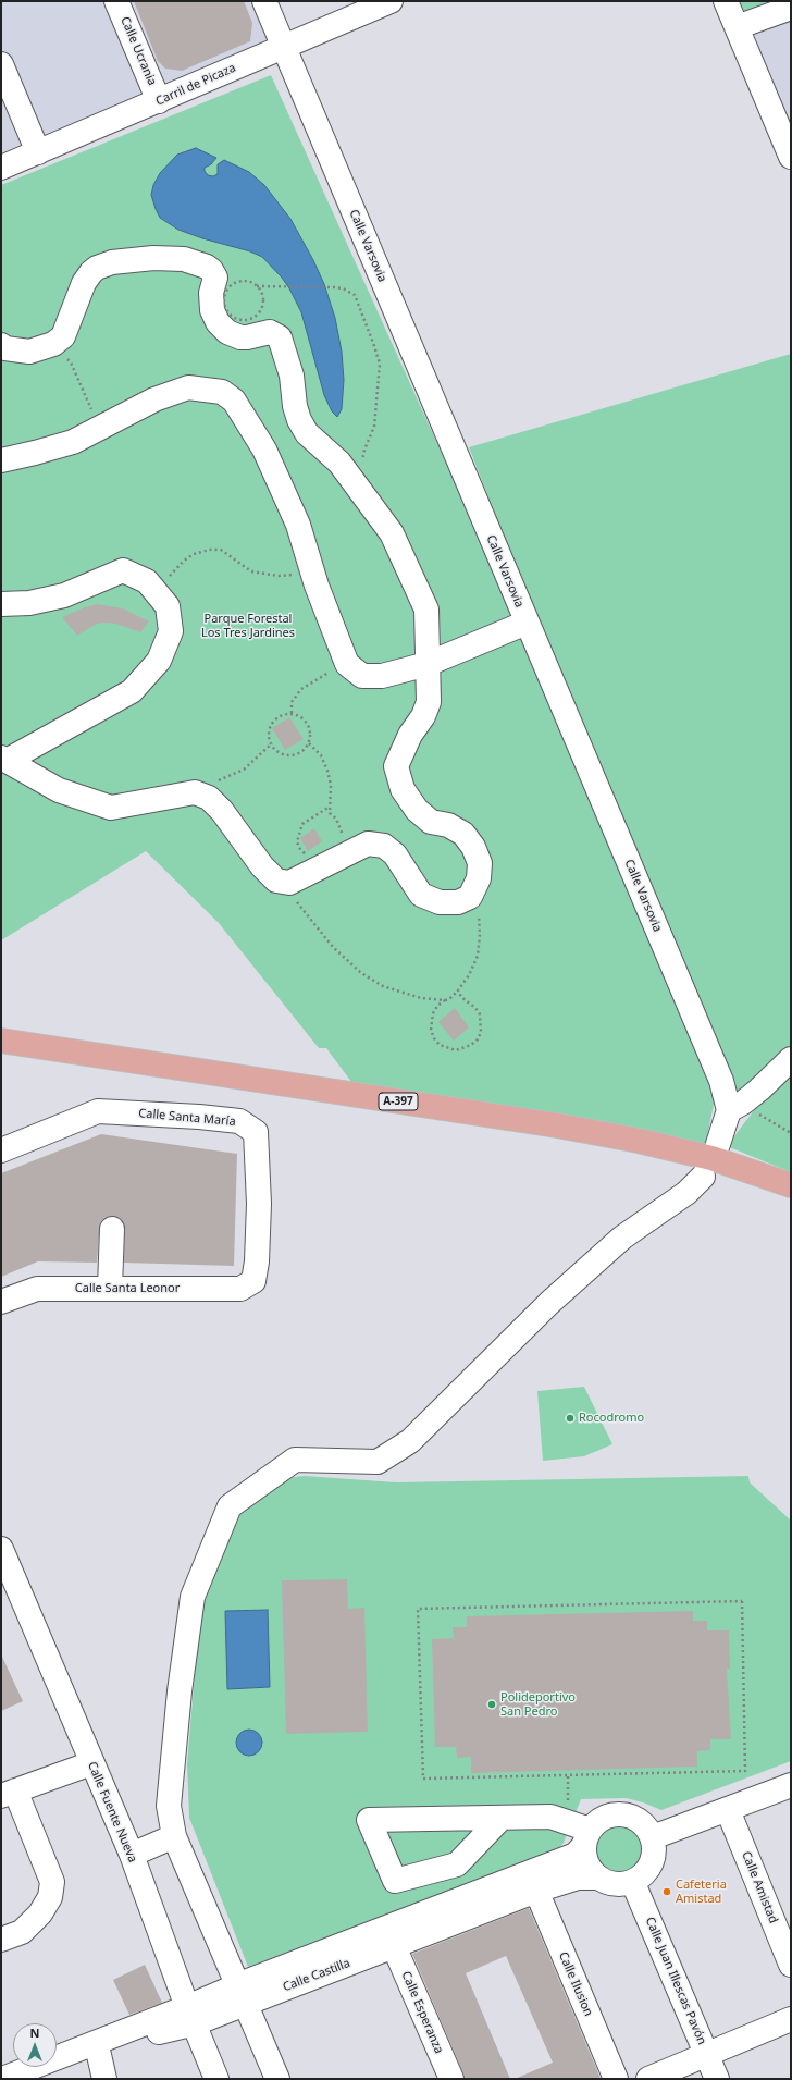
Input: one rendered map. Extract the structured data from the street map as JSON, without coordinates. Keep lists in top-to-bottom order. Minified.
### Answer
{"streets":{"main road":["A-397"],"street":["Calle Ucrania","Carril de Picaza","Calle Varsovia","Calle Santa María","Calle Santa Leonor","Calle Fuente Nueva","Calle Amistad","Calle Castilla","Calle Juan Illescas Pavón","Calle Ilusion","Calle Esperanza"]},"crossings":[["Calle Ucrania","Carril de Picaza"],["Carril de Picaza","Calle Varsovia"],["Calle Santa María","Calle Santa Leonor"],["Calle Castilla","Calle Juan Illescas Pavón"],["Calle Castilla","Calle Ilusion"],["Calle Castilla","Calle Esperanza"]],"parks":["Parque Forestal Los Tres Jardines"],"places":["Rocodromo","Polideportivo San Pedro","Cafeteria Amistad"],"north":"top"}
